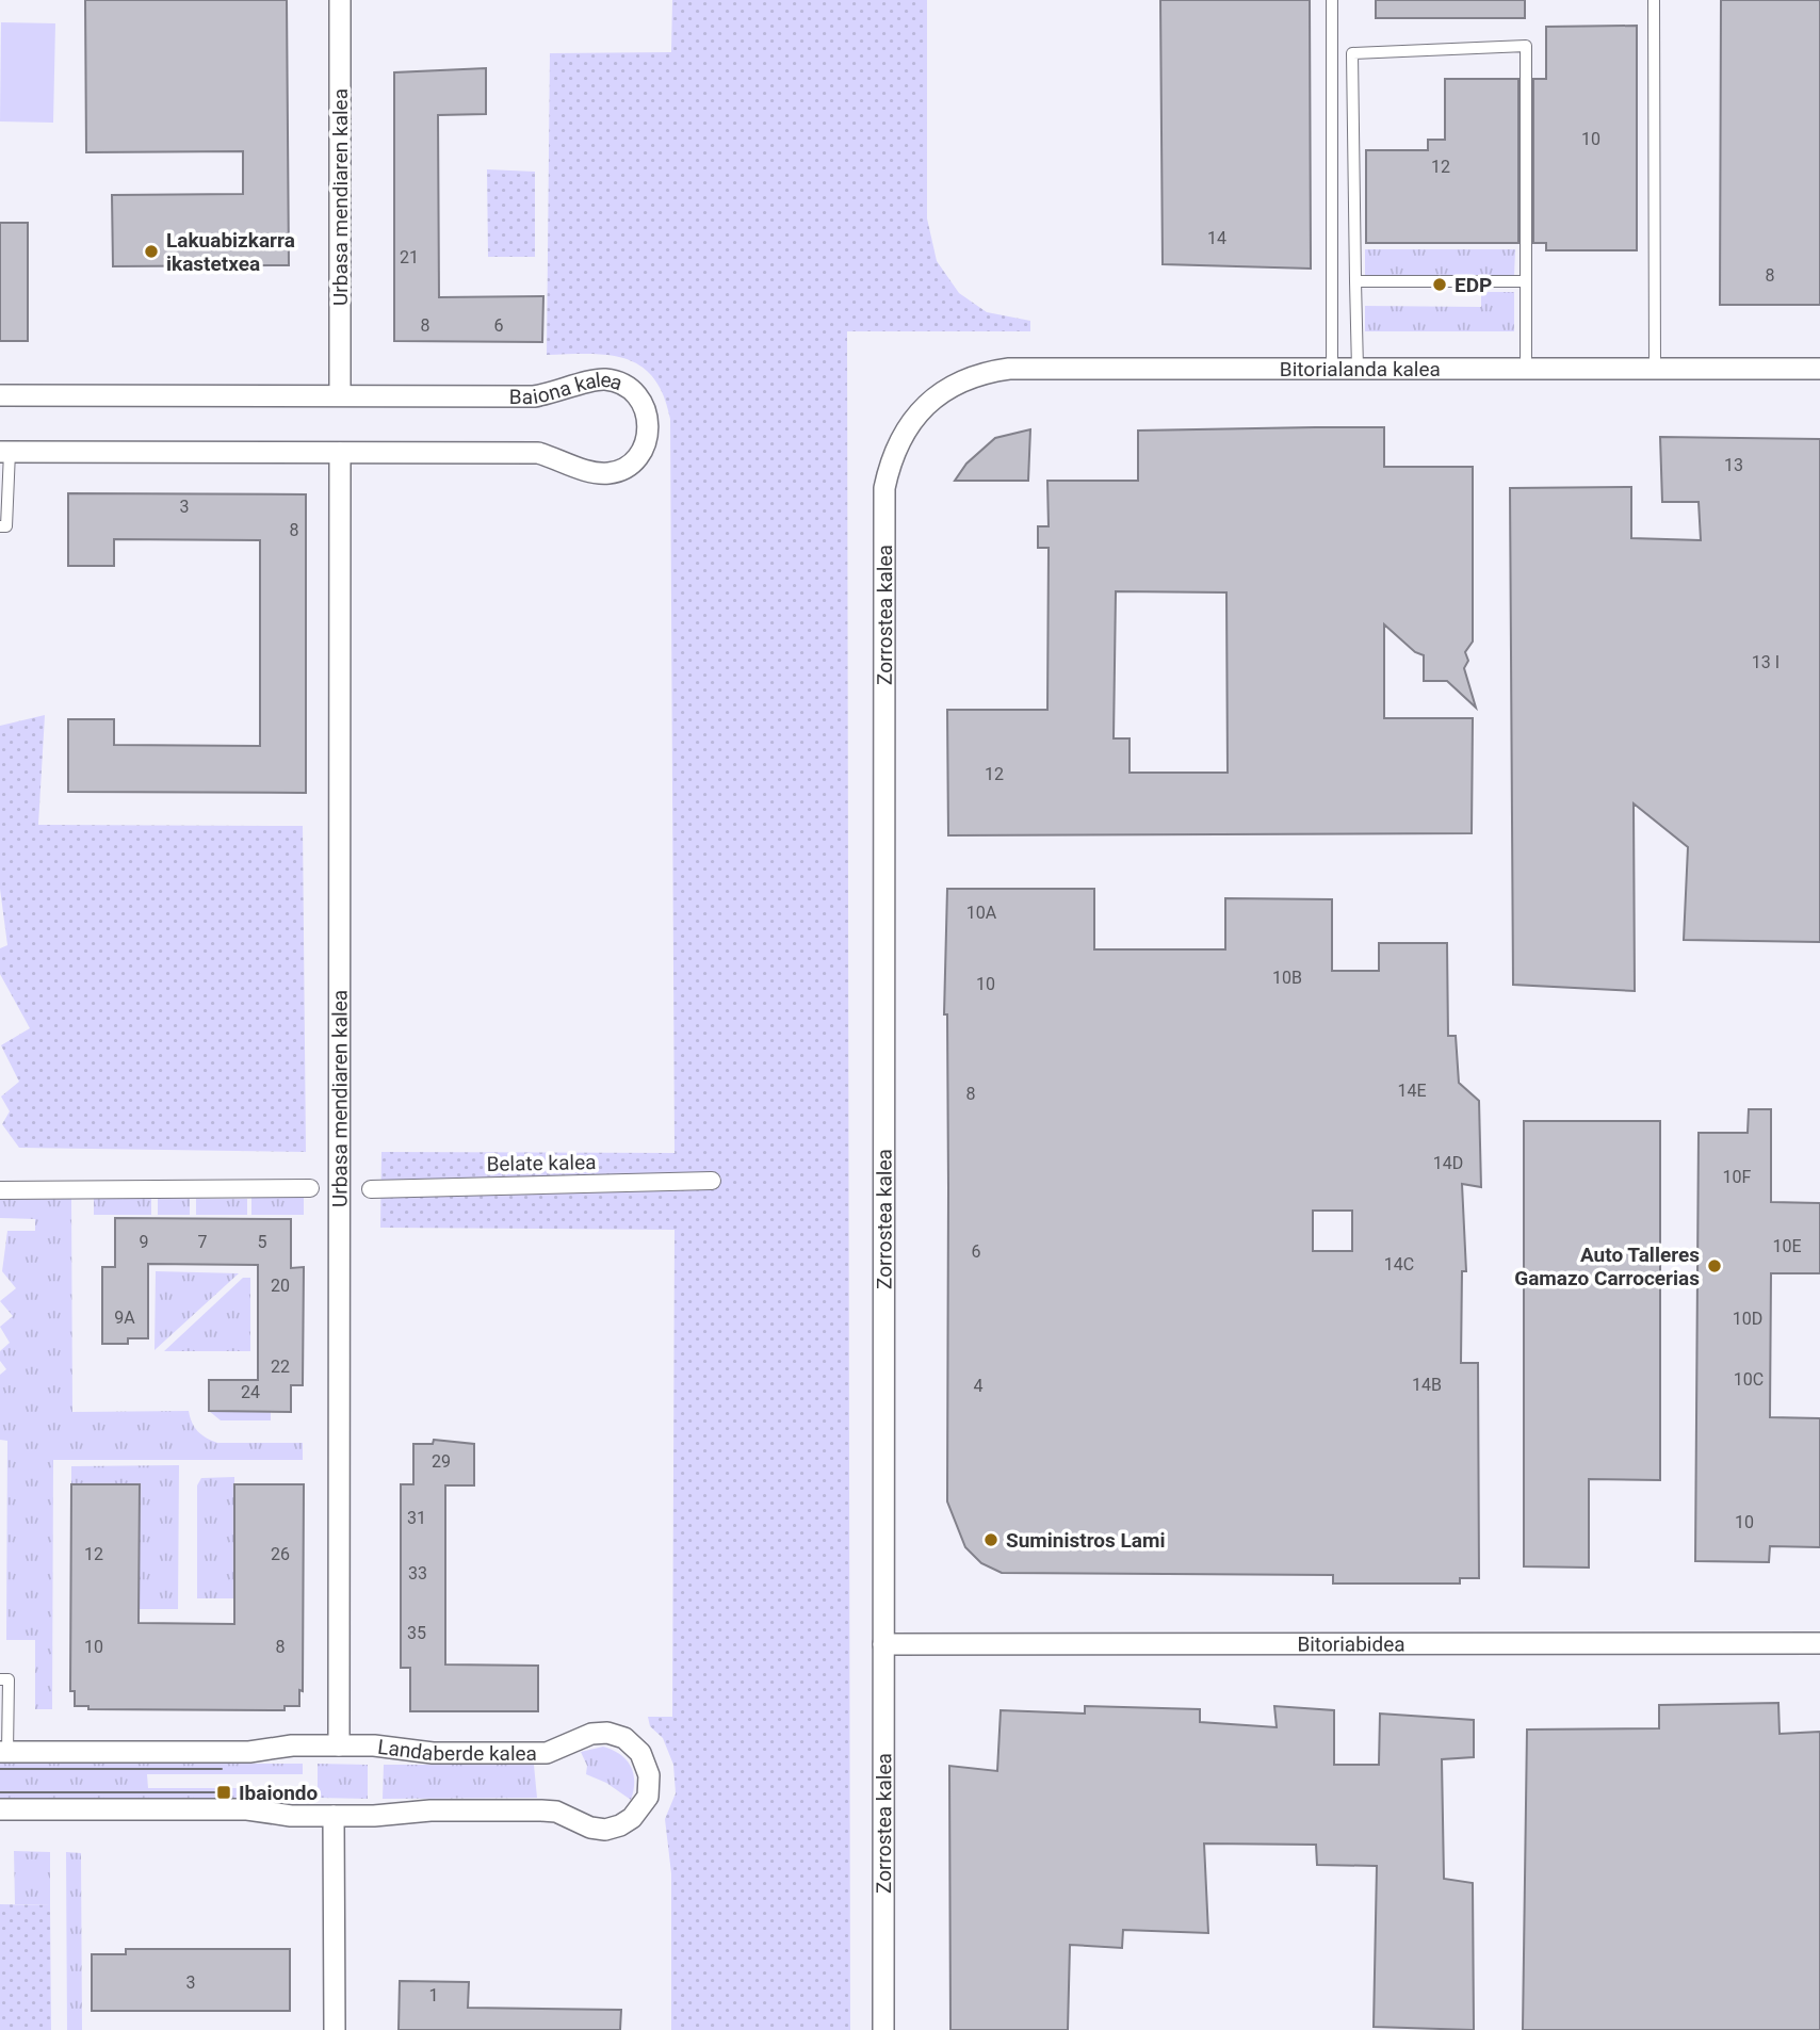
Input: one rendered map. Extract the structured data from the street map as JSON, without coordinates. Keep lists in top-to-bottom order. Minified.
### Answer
{"streets":{"street":["Urbasa mendiaren kalea","Bitorialanda kalea","Baiona kalea","Zorrostea kalea","Belate kalea","Bitoriabidea","Landaberde kalea"]},"crossings":[["Urbasa mendiaren kalea","Baiona kalea"],["Urbasa mendiaren kalea","Landaberde kalea"],["Bitorialanda kalea","Zorrostea kalea"],["Zorrostea kalea","Bitoriabidea"]],"places":{"other":["Lakuabizkarra ikastetxea","EDP","Auto Talleres Gamazo Carrocerias","Suministros Lami"],"transit":["Ibaiondo"]},"house_numbers":["10","12","14","21","8","8","6","13","3","8","13 I","12","10A","10B","10","14E","8","14D","10F","9","7","5","10E","6","14C","20","9A","10D","22","10C","14B","4","24","29","31","10","12","26","33","35","10","8","3","1"]}
